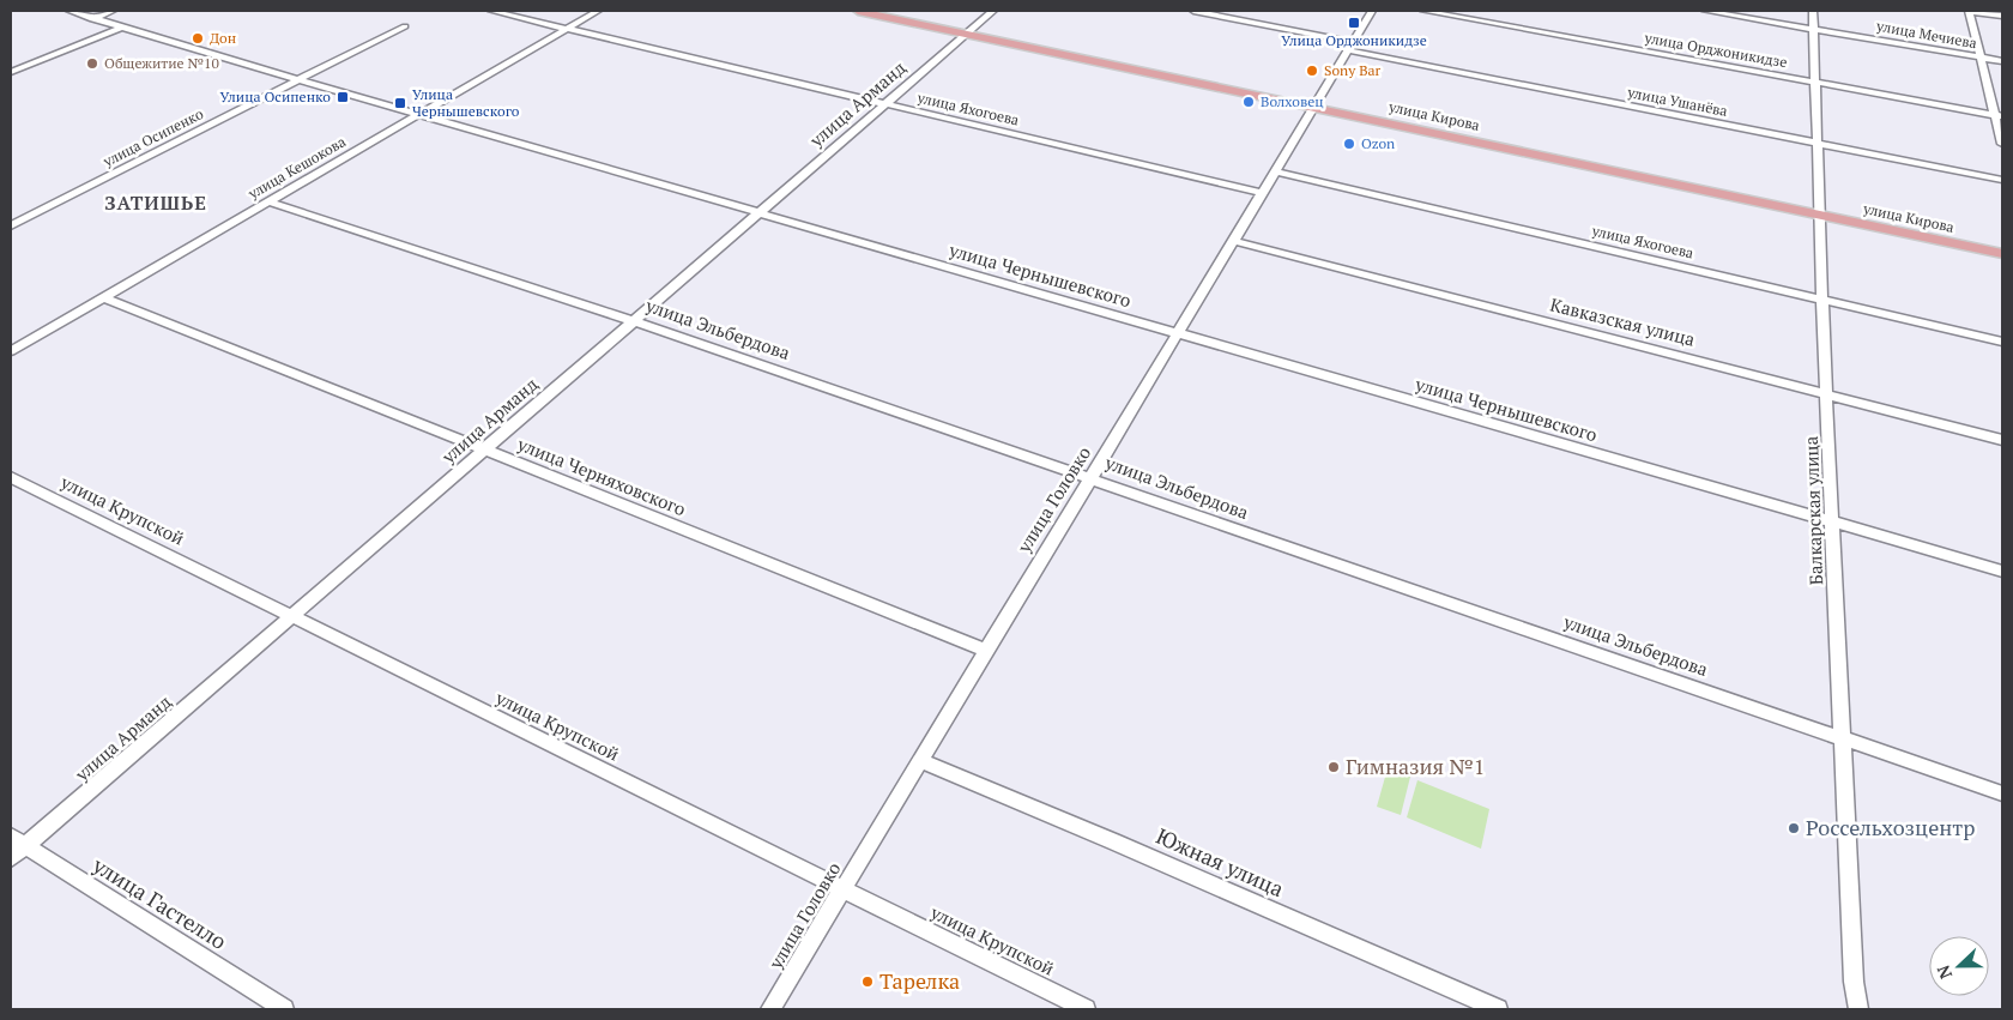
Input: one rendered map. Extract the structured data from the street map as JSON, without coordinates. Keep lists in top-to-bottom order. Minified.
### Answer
{"streets":{"main road":["улица Кирова"],"street":["улица Мечиева","улица Орджоникидзе","улица Ушанёва","улица Арманд","улица Яхогоева","улица Осипенко","улица Кешокова","улица Чернышевского","Кавказская улица","улица Эльбердова","улица Черняховского","улица Головко","улица Крупской","Балкарская улица","Южная улица","улица Гастелло"]},"crossings":[["улица Мечиева","Балкарская улица"],["улица Орджоникидзе","Балкарская улица"],["улица Ушанёва","улица Головко"],["улица Ушанёва","Балкарская улица"],["улица Арманд","улица Яхогоева"],["улица Арманд","улица Кирова"],["улица Арманд","улица Чернышевского"],["улица Арманд","улица Эльбердова"],["улица Арманд","улица Черняховского"],["улица Арманд","улица Крупской"],["улица Арманд","улица Гастелло"],["улица Яхогоева","улица Кешокова"],["улица Яхогоева","улица Головко"],["улица Яхогоева","Балкарская улица"],["улица Кирова","улица Головко"],["улица Кирова","Балкарская улица"],["улица Осипенко","улица Чернышевского"],["улица Кешокова","улица Чернышевского"],["улица Кешокова","улица Эльбердова"],["улица Кешокова","улица Черняховского"],["улица Чернышевского","улица Головко"],["улица Чернышевского","Балкарская улица"],["Кавказская улица","улица Головко"],["Кавказская улица","Балкарская улица"],["улица Эльбердова","улица Головко"],["улица Эльбердова","Балкарская улица"],["улица Черняховского","улица Головко"],["улица Головко","улица Крупской"],["улица Головко","Южная улица"]],"districts":["ЗАТИШЬЕ"],"places":{"transit":["Улица Орджоникидзе","Улица Осипенко","Улица Чернышевского"],"other":["Дон","Общежитие №10","Sony Bar","Волховец","Ozon","Гимназия №1","Россельхозцентр","Тарелка"]},"north":"left"}
